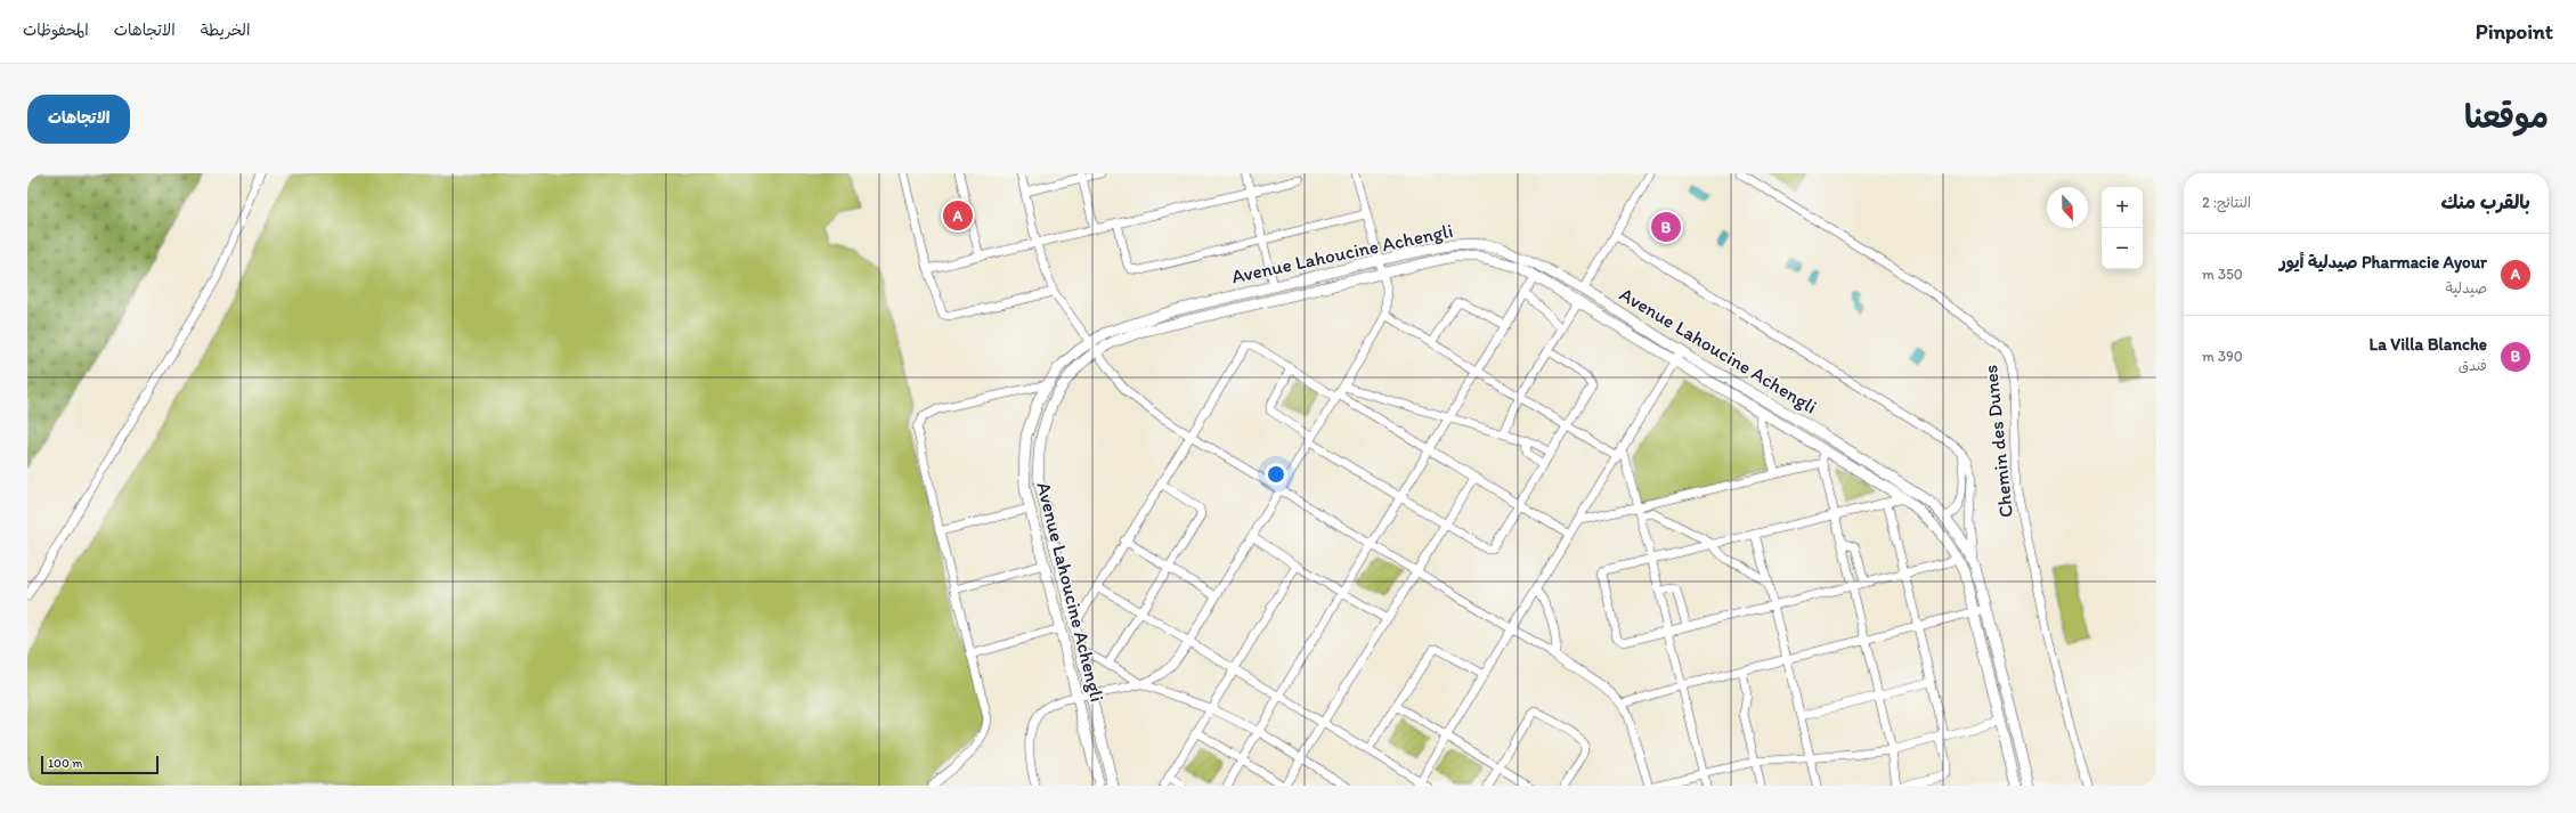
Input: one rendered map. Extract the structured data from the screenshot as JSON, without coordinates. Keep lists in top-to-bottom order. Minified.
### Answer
{"streets":{"street":["Avenue Lahoucine Achengli","Chemin des Dunes"]},"scale_bar":"100 m","north":"bottom","page":{"header":"Pinpoint","nav":["الخريطة","الاتجاهات","المحفوظات"],"title":"موقعنا","buttons":"الاتجاهات","heading":["بالقرب منك","النتائج: 2"],"map_buttons":["+","−"],"pins":["A","B"],"list":[{"mark":"A","name":"Pharmacie Ayour صيدلية أيور","note":"صيدلية","value":"350 m"},{"mark":"B","name":"La Villa Blanche","note":"فندق","value":"390 m"}],"scale":"100 m"}}
